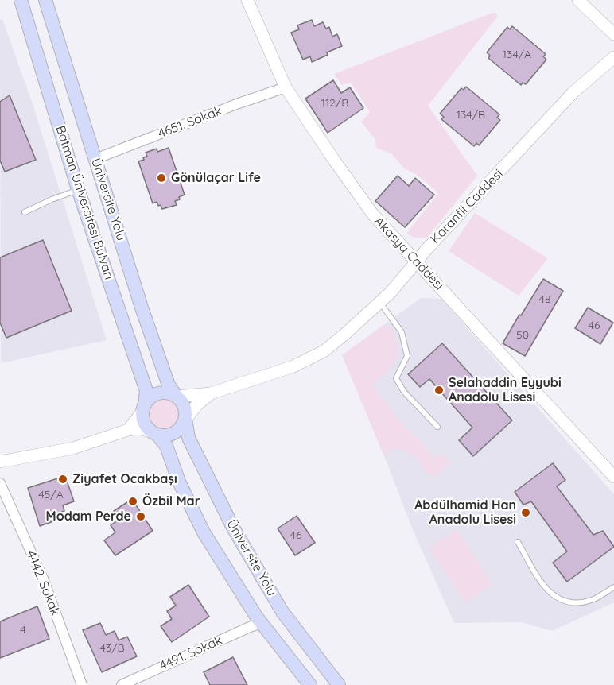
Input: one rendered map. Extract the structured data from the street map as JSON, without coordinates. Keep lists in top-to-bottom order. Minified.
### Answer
{"streets":{"main road":["Üniversite Yolu","Batman Üniversitesi Bulvarı"],"street":["4651. Sokak","Karanfil Caddesi","Akasya Caddesi","4442. Sokak","4491. Sokak"]},"crossings":[["4651. Sokak","Üniversite Yolu"],["4651. Sokak","Akasya Caddesi"],["Üniversite Yolu","Batman Üniversitesi Bulvarı"],["Karanfil Caddesi","Akasya Caddesi"]],"places":["Gönülaçar Life","Selahaddin Eyyubi Anadolu Lisesi","Ziyafet Ocakbaşı","Özbil Mar","Abdülhamid Han Anadolu Lisesi","Modam Perde"],"house_numbers":["134/A","112/B","134/B","48","46","50","45/A","46","4","43/B"]}
